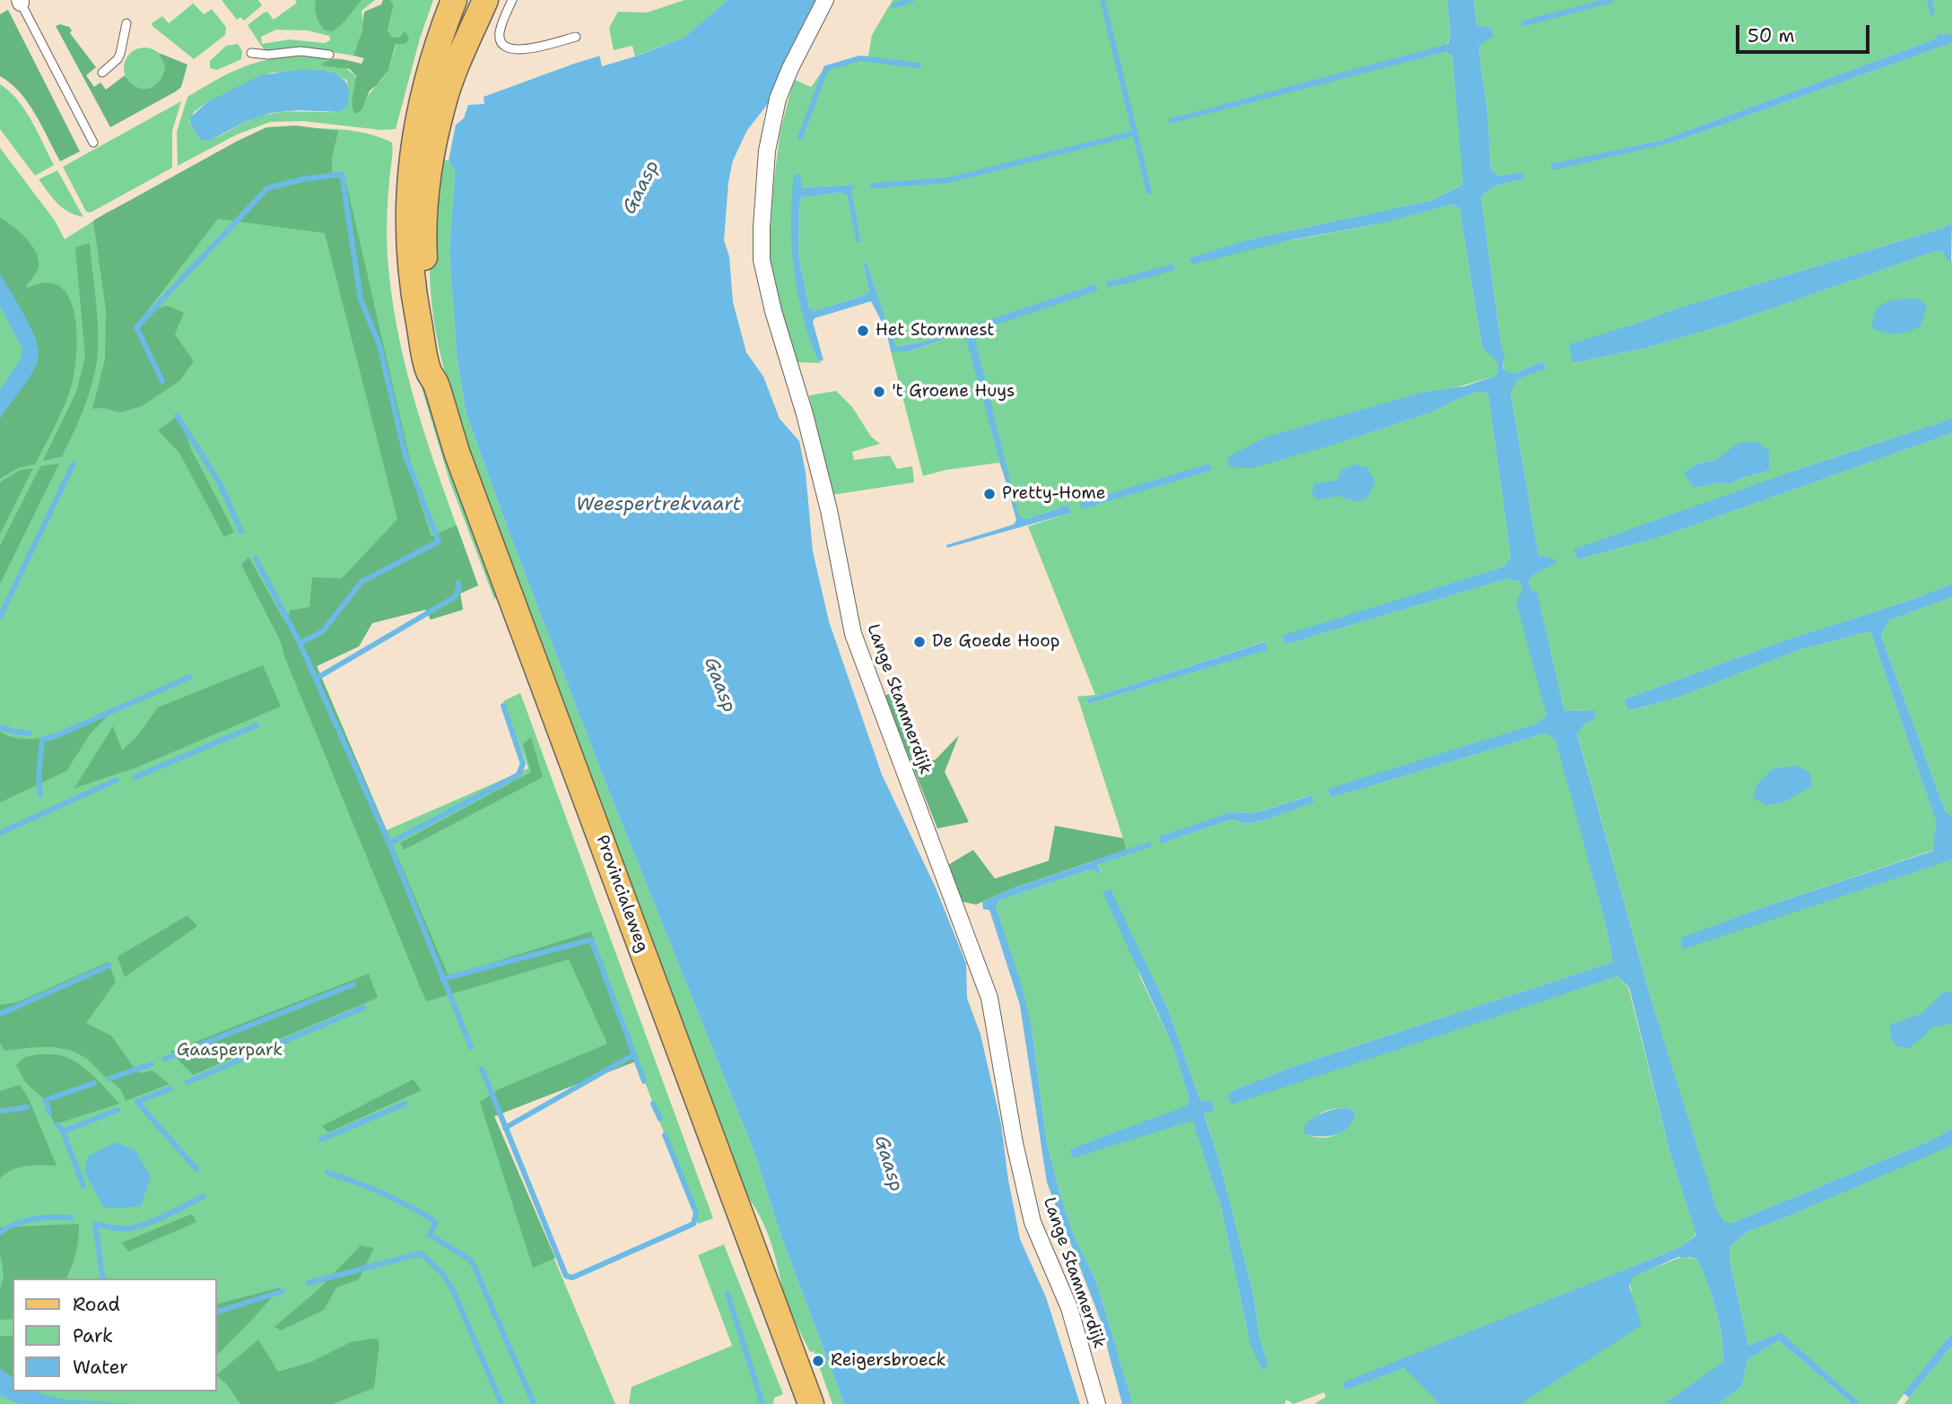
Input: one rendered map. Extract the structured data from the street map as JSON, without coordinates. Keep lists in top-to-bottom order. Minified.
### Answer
{"streets":{"main road":["Provincialeweg"],"street":["Lange Stammerdijk"]},"water":["Gaasp","Weespertrekvaart"],"parks":["Gaasperpark"],"places":["Het Stormnest","'t Groene Huys","Pretty-Home","De Goede Hoop","Reigersbroeck"],"legend":["Road","Park","Water"],"scale_bar":"50 m"}
